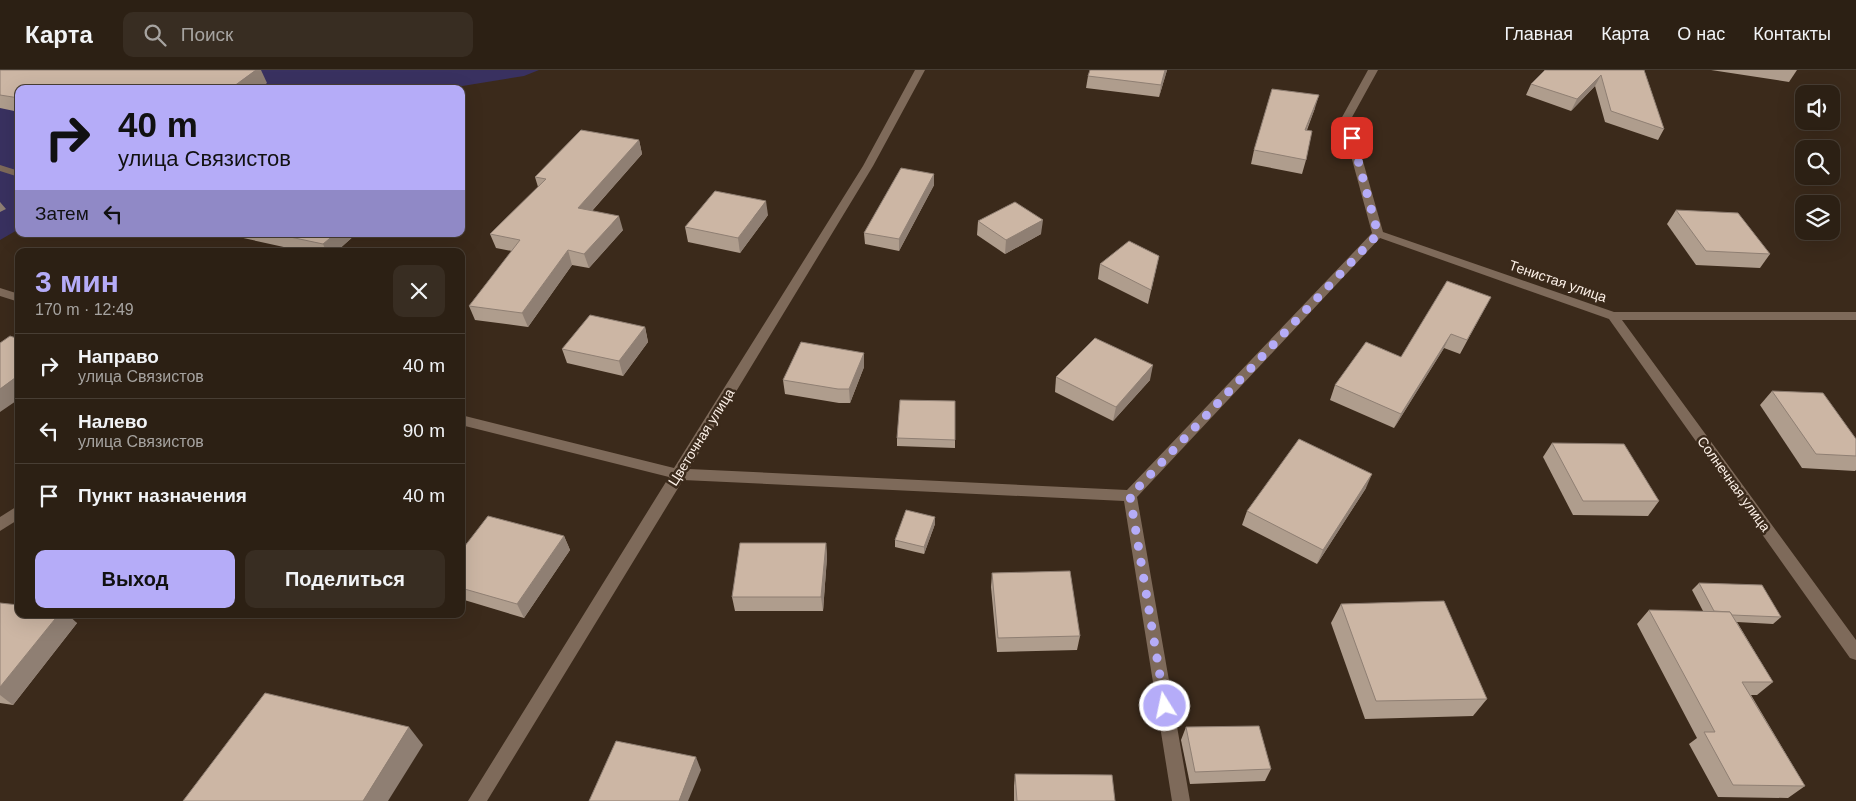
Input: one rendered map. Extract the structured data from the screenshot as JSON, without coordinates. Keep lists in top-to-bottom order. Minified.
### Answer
{"streets":{"street":["Тенистая улица","Цветочная улица","Солнечная улица"]},"crossings":[["Тенистая улица","Солнечная улица"]],"page":{"header":"Карта","search":"Поиск","nav":["Главная","Карта","О нас","Контакты"],"turn":["40 m","улица Связистов"],"then":"Затем","heading":["3 мин","170 m · 12:49"],"list":[{"name":"Направо","note":"улица Связистов","value":"40 m"},{"name":"Налево","note":"улица Связистов","value":"90 m"},{"name":"Пункт назначения","value":"40 m"}],"buttons":["Выход","Поделиться"]}}
